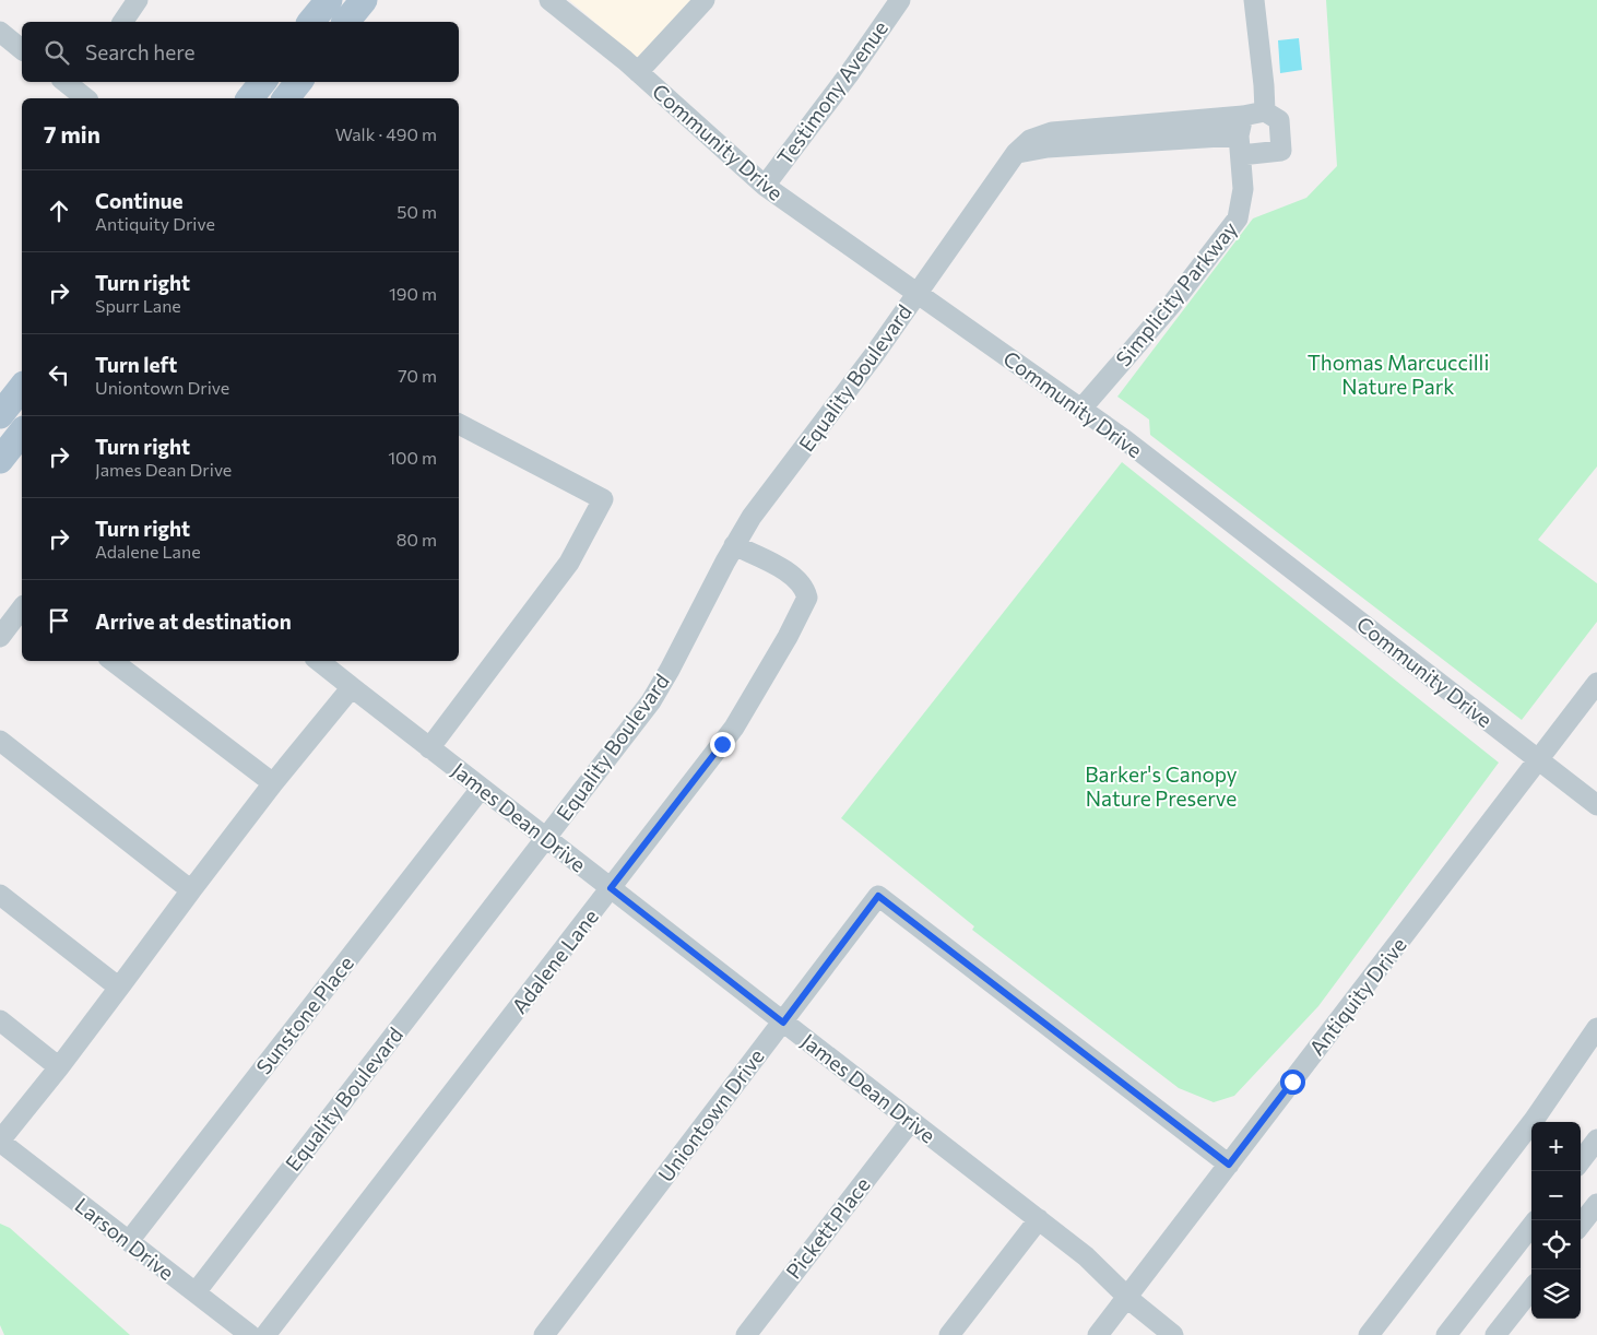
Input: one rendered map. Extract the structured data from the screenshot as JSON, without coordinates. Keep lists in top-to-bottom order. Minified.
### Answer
{"streets":{"street":["Testimony Avenue","Community Drive","Simplicity Parkway","Equality Boulevard","James Dean Drive","Adalene Lane","Antiquity Drive","Sunstone Place","Uniontown Drive","Pickett Place","Larson Drive"]},"crossings":[["Testimony Avenue","Community Drive"],["Community Drive","Simplicity Parkway"],["Community Drive","Equality Boulevard"],["Community Drive","Antiquity Drive"],["Simplicity Parkway","Equality Boulevard"],["Equality Boulevard","James Dean Drive"],["Equality Boulevard","Adalene Lane"],["Equality Boulevard","Larson Drive"],["James Dean Drive","Adalene Lane"],["James Dean Drive","Antiquity Drive"],["James Dean Drive","Sunstone Place"],["James Dean Drive","Uniontown Drive"],["James Dean Drive","Pickett Place"],["Antiquity Drive","Uniontown Drive"],["Sunstone Place","Larson Drive"]],"parks":["Thomas Marcuccilli Nature Park","Barker's Canopy Nature Preserve"],"page":{"search":"Search here","heading":["7 min","Walk · 490 m"],"list":[["Continue","Antiquity Drive","50 m"],["Turn right","Spurr Lane","190 m"],["Turn left","Uniontown Drive","70 m"],["Turn right","James Dean Drive","100 m"],["Turn right","Adalene Lane","80 m"],"Arrive at destination"],"map_buttons":["+","−"]}}
